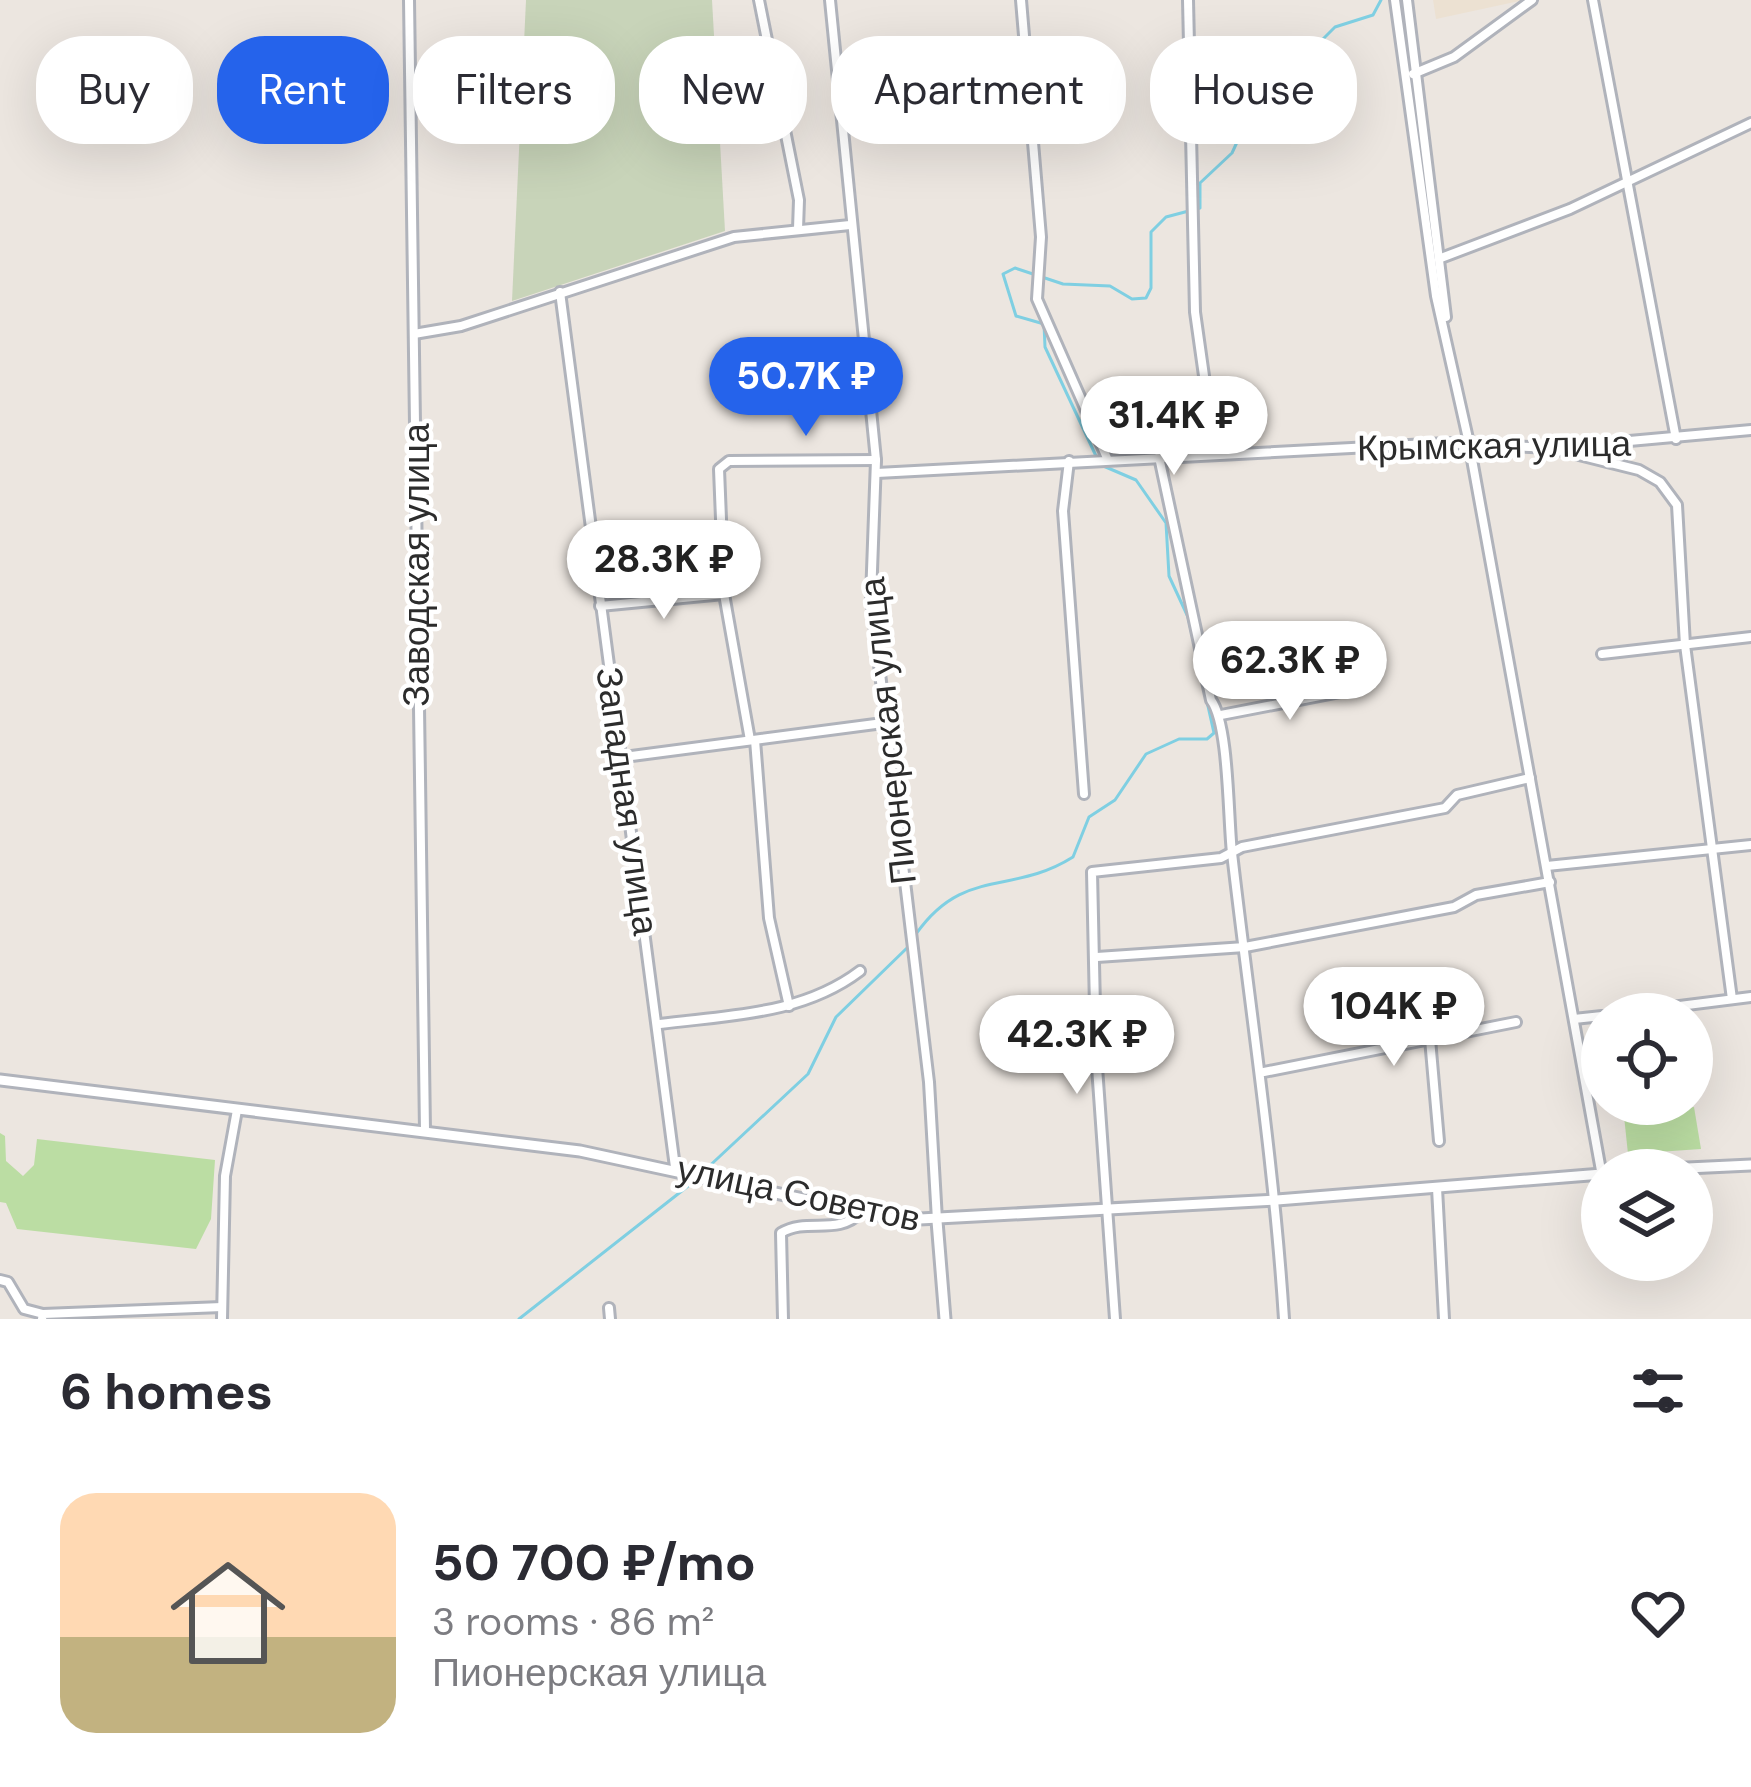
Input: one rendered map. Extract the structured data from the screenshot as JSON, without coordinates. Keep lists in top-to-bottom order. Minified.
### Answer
{"streets":{"main road":["Пионерская улица","улица Советов"],"street":["Крымская улица","Заводская улица","Западная улица"]},"crossings":[["Крымская улица","Пионерская улица"],["Заводская улица","улица Советов"],["Пионерская улица","улица Советов"],["Западная улица","улица Советов"]],"page":{"chip":["Buy","Rent","Filters","New","Apartment","House"],"price":["50.7K ₽","31.4K ₽","28.3K ₽","62.3K ₽","104K ₽","42.3K ₽"],"heading":"6 homes","list":[{"name":"50 700 ₽/mo","note":"3 rooms · 86 m² · Пионерская улица"}]}}
